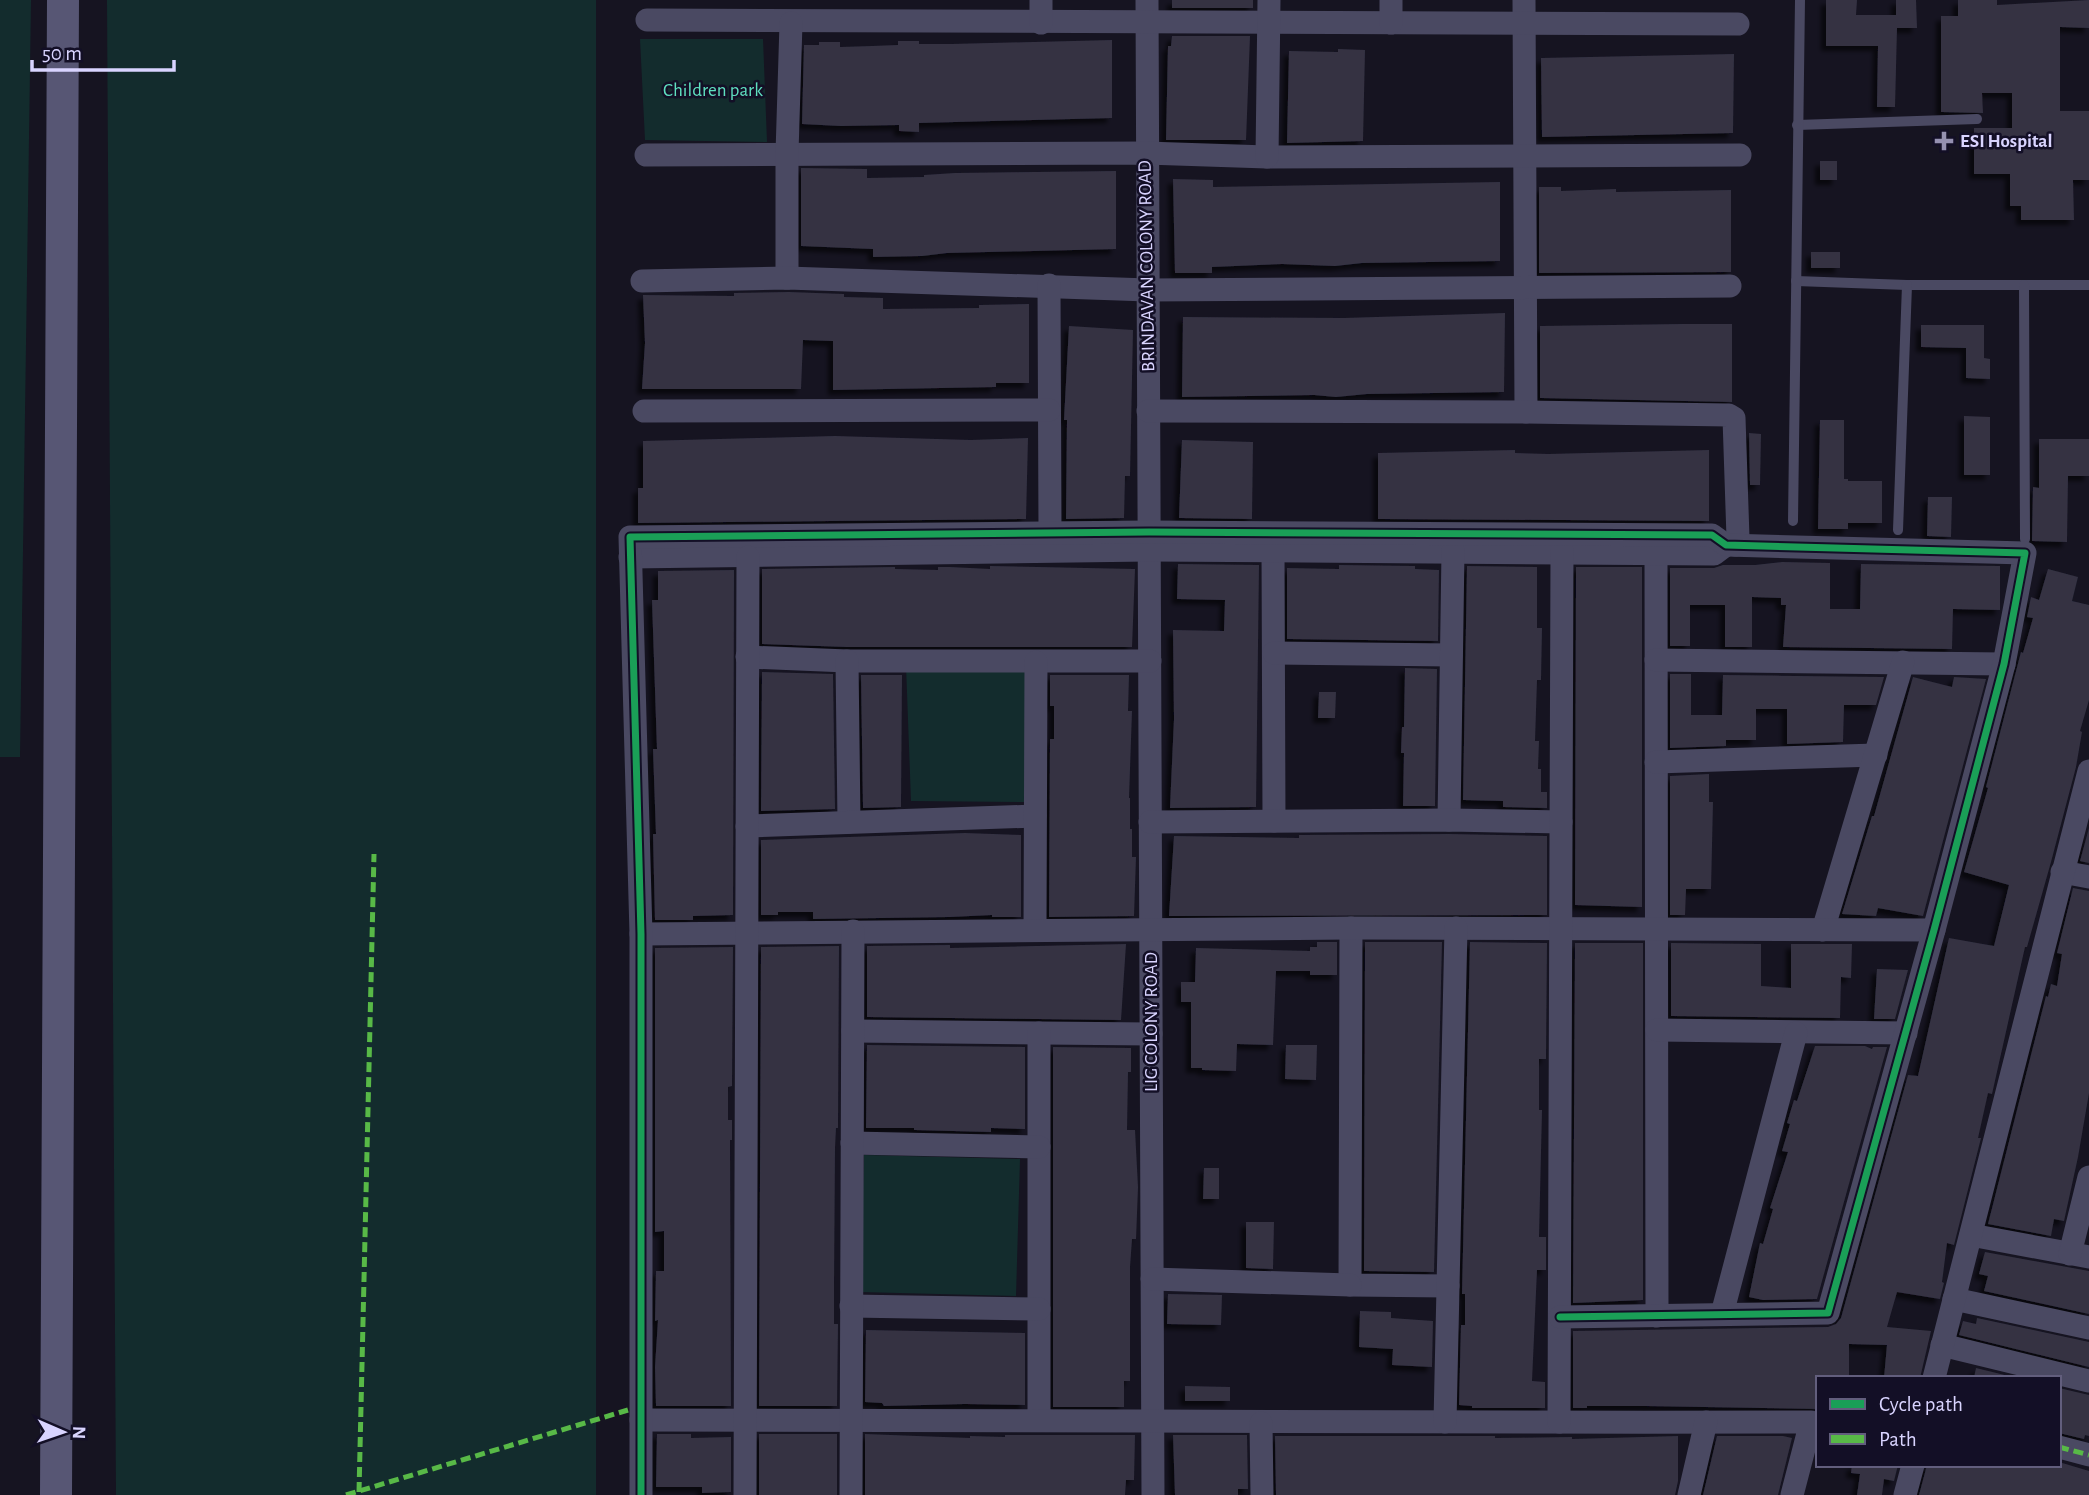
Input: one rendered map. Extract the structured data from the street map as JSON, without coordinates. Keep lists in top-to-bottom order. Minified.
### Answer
{"streets":{"street":["BRINDAVAN COLONY ROAD","LIG COLONY ROAD"]},"crossings":[["BRINDAVAN COLONY ROAD","LIG COLONY ROAD"]],"parks":["Children park"],"places":{"health":["ESI Hospital"]},"legend":["Cycle path","Path"],"scale_bar":"50 m","north":"right"}
